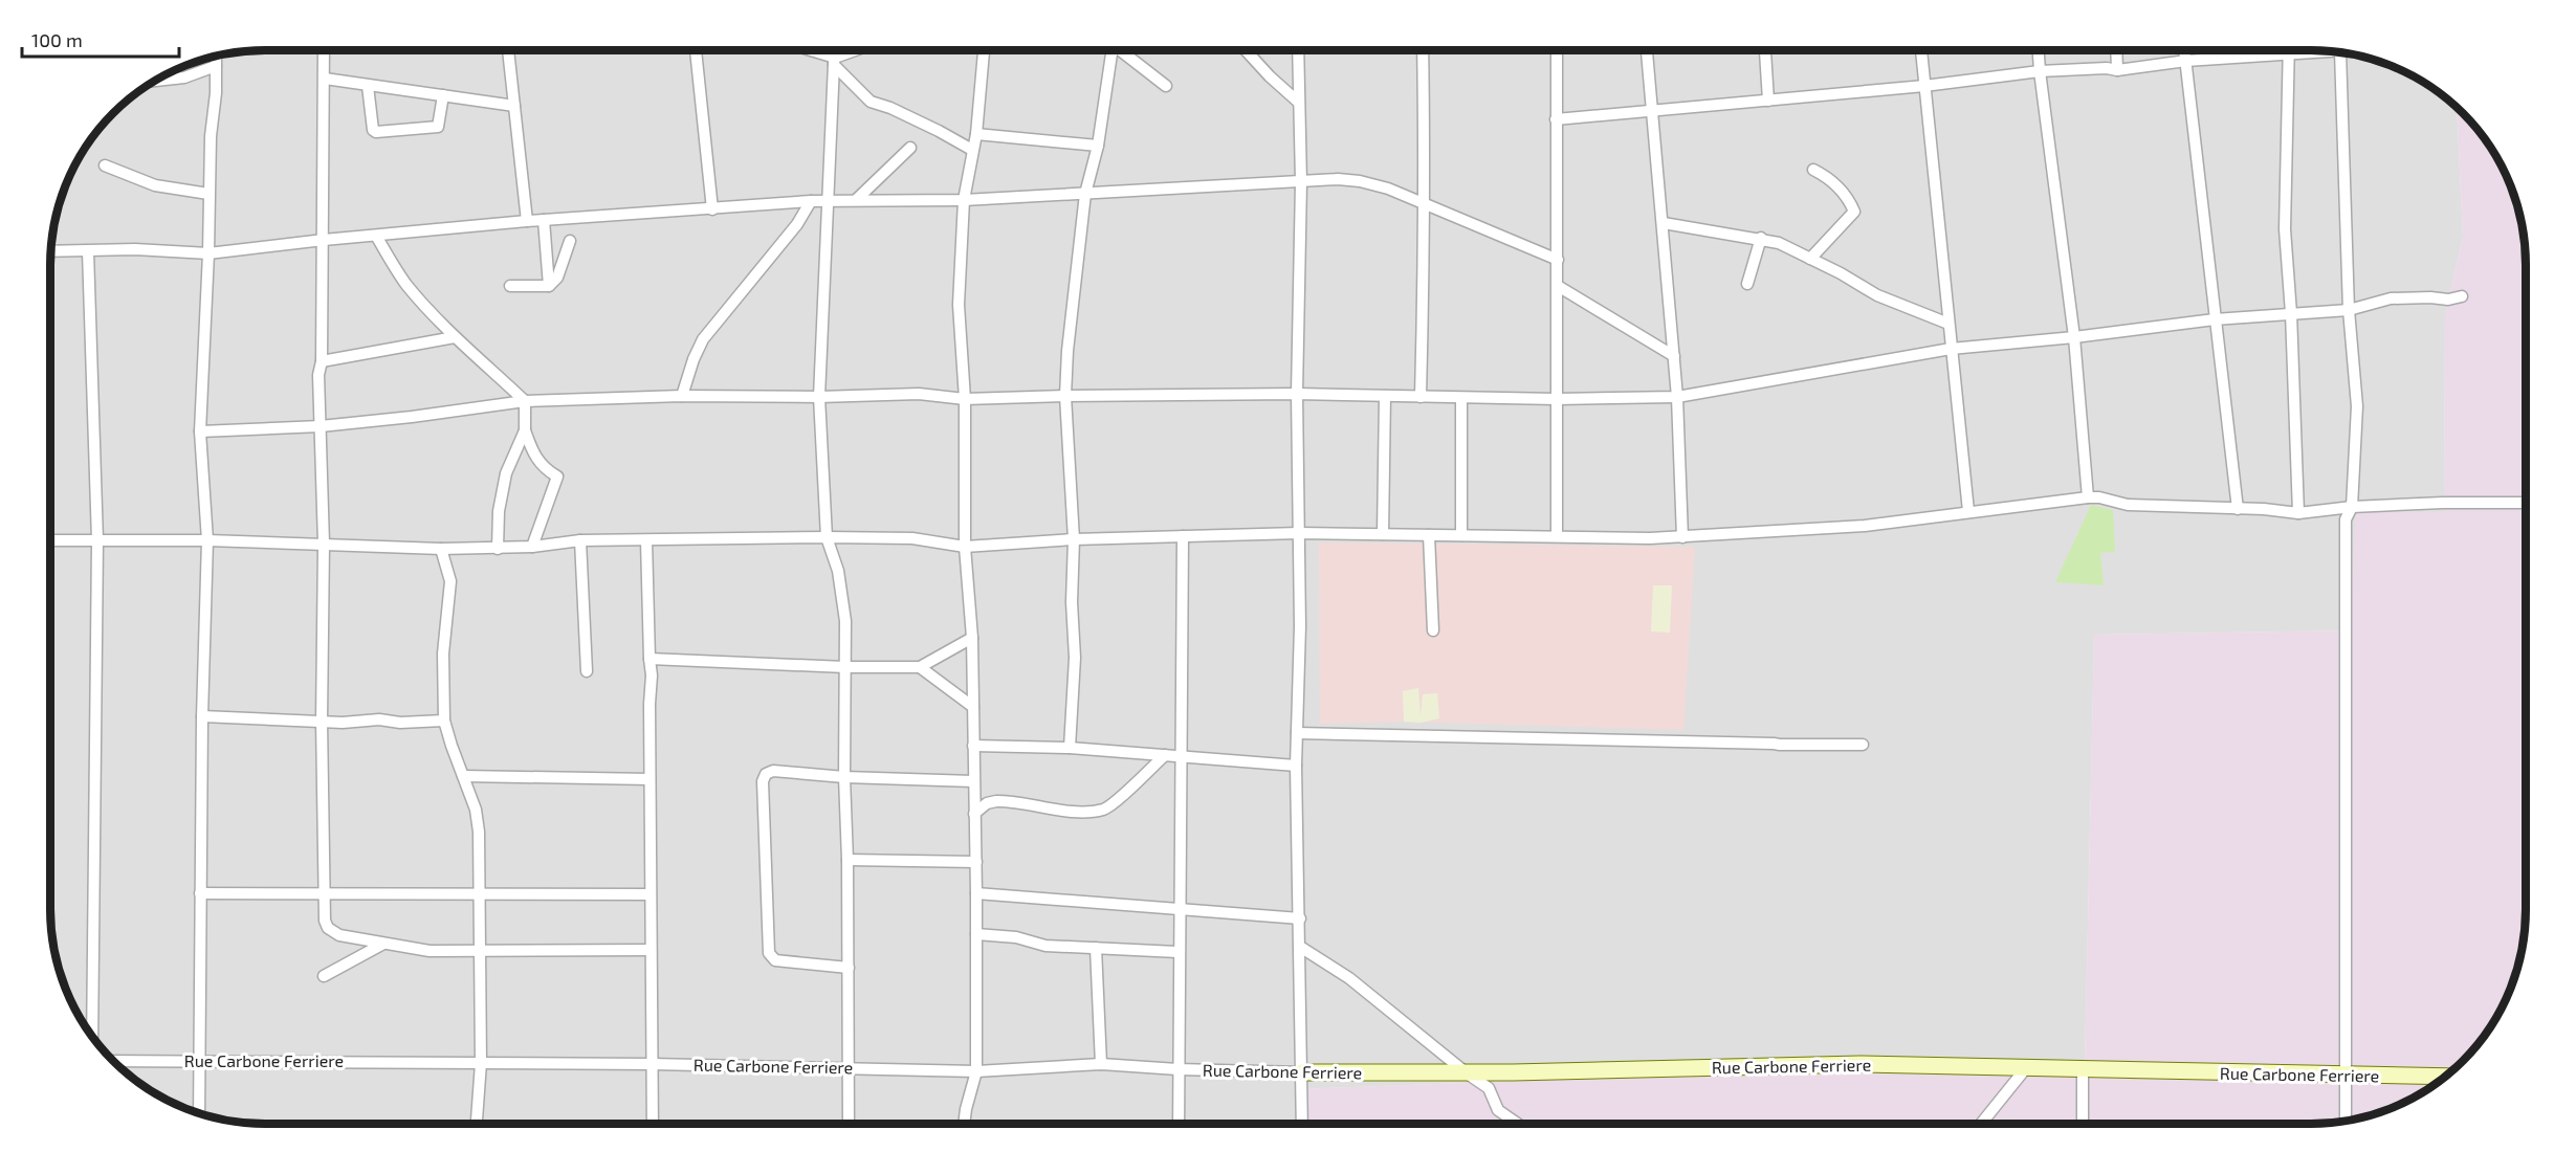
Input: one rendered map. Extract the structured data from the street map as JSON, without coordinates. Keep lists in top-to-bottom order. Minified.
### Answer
{"streets":{"street":["Rue Carbone Ferriere"]},"scale_bar":"100 m"}
